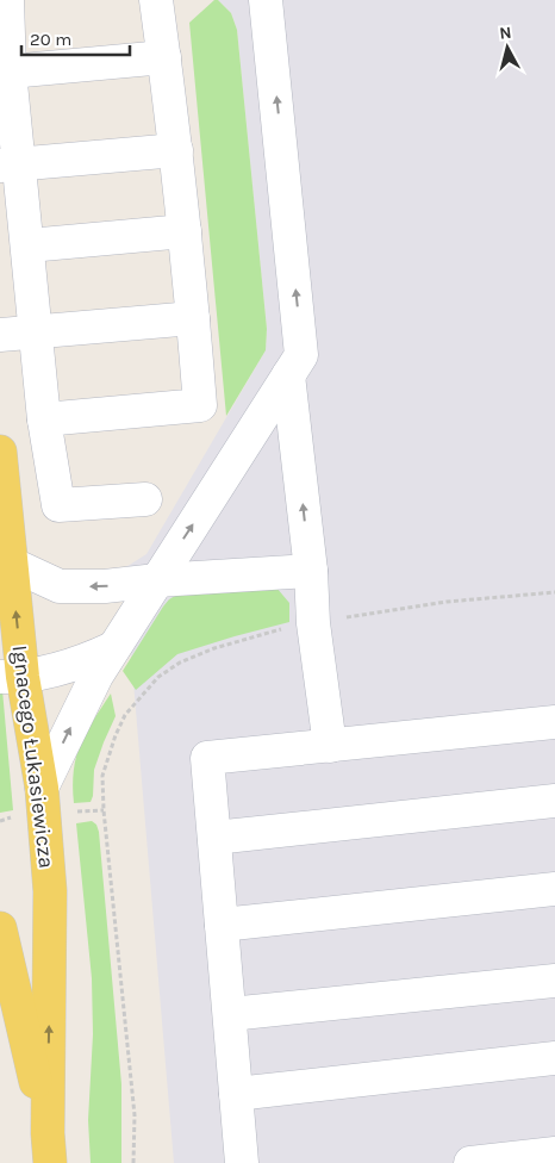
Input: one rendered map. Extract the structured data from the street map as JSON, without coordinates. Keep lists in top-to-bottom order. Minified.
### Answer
{"streets":{"main road":["Ignacego Łukasiewicza"]},"scale_bar":"20 m","north":"top"}
